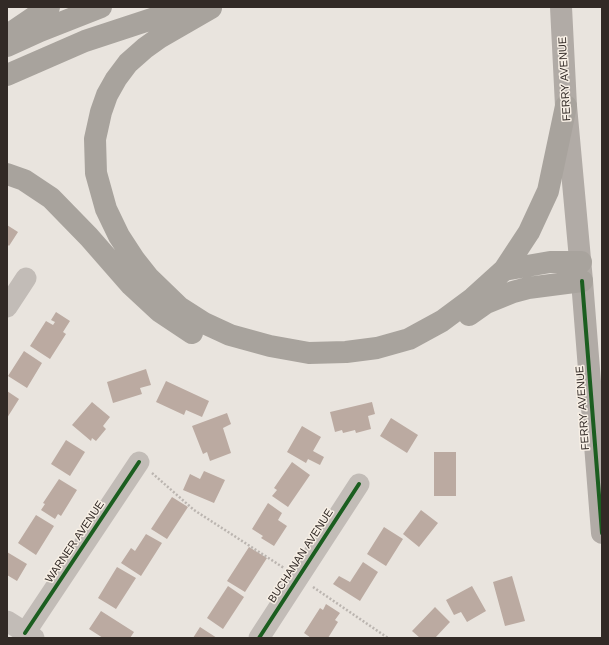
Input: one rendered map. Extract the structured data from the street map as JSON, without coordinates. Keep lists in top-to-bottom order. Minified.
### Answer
{"streets":{"main road":["FERRY AVENUE"],"street":["WARNER AVENUE","BUCHANAN AVENUE"]}}
